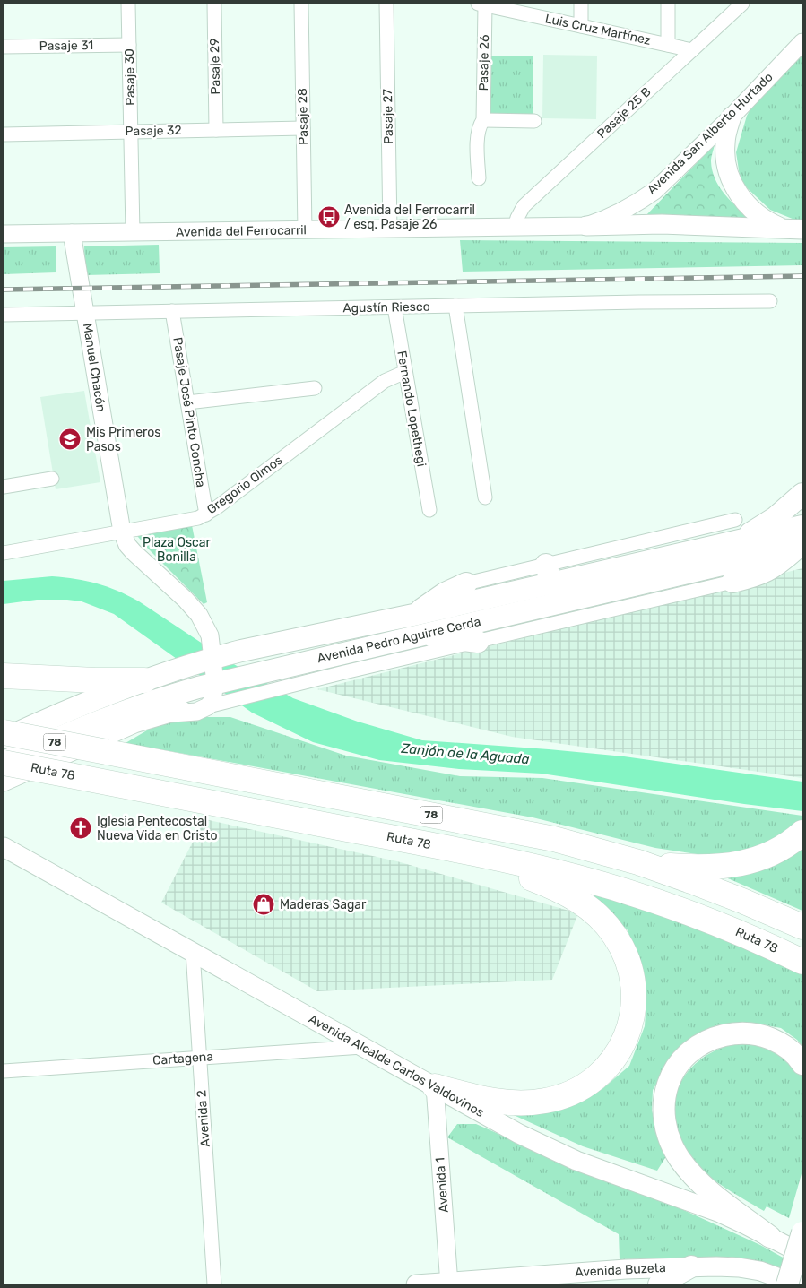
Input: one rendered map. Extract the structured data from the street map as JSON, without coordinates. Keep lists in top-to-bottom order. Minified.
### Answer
{"streets":{"highway":["78","Ruta 78"],"main road":["Avenida Pedro Aguirre Cerda","Avenida Alcalde Carlos Valdovinos","Avenida Buzeta"],"street":["Luis Cruz Martínez","Pasaje 31","Pasaje 26","Pasaje 29","Pasaje 30","Pasaje 25 B","Pasaje 28","Pasaje 27","Pasaje 32","Avenida San Alberto Hurtado","Avenida del Ferrocarril","Agustín Riesco","Manuel Chacón","Fernando Lopethegi","Pasaje José Pinto Concha","Gregorio Olmos","Cartagena","Avenida 2","Avenida 1"]},"crossings":[["Luis Cruz Martínez","Pasaje 26"],["Luis Cruz Martínez","Pasaje 25 B"],["Pasaje 31","Pasaje 30"],["Pasaje 29","Pasaje 32"],["Pasaje 30","Pasaje 32"],["Pasaje 30","Avenida del Ferrocarril"],["Pasaje 25 B","Avenida del Ferrocarril"],["Pasaje 28","Pasaje 32"],["Pasaje 28","Avenida del Ferrocarril"],["Pasaje 27","Avenida del Ferrocarril"],["Avenida San Alberto Hurtado","Avenida del Ferrocarril"],["Avenida del Ferrocarril","Manuel Chacón"],["Agustín Riesco","Manuel Chacón"],["Agustín Riesco","Fernando Lopethegi"],["Agustín Riesco","Pasaje José Pinto Concha"],["Manuel Chacón","Gregorio Olmos"],["Manuel Chacón","Avenida Pedro Aguirre Cerda"],["Fernando Lopethegi","Gregorio Olmos"],["Pasaje José Pinto Concha","Gregorio Olmos"],["Avenida Pedro Aguirre Cerda","Ruta 78"],["Cartagena","Avenida Alcalde Carlos Valdovinos"],["Cartagena","Avenida 2"],["Avenida Alcalde Carlos Valdovinos","Avenida 2"],["Avenida Alcalde Carlos Valdovinos","Avenida 1"],["Avenida 1","Avenida Buzeta"]],"water":["Zanjón de la Aguada"],"parks":["Plaza Oscar Bonilla"],"places":{"bus stop":["Avenida del Ferrocarril / esq. Pasaje 26"],"school or university":["Mis Primeros Pasos"],"church":["Iglesia Pentecostal Nueva Vida en Cristo"],"shop":["Maderas Sagar"]}}
